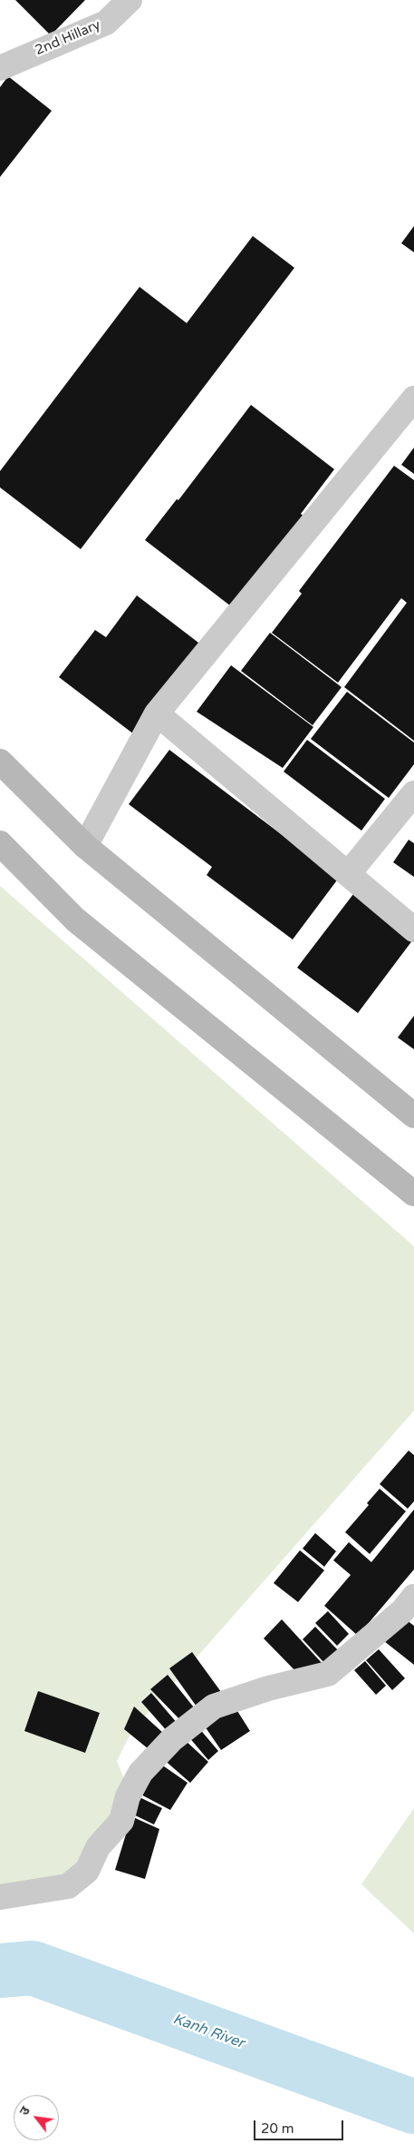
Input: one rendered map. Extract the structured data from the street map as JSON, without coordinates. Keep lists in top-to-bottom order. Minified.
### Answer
{"streets":{"street":["2nd Hillary"]},"water":["Kanh River"],"scale_bar":"20 m","north":"top left"}
